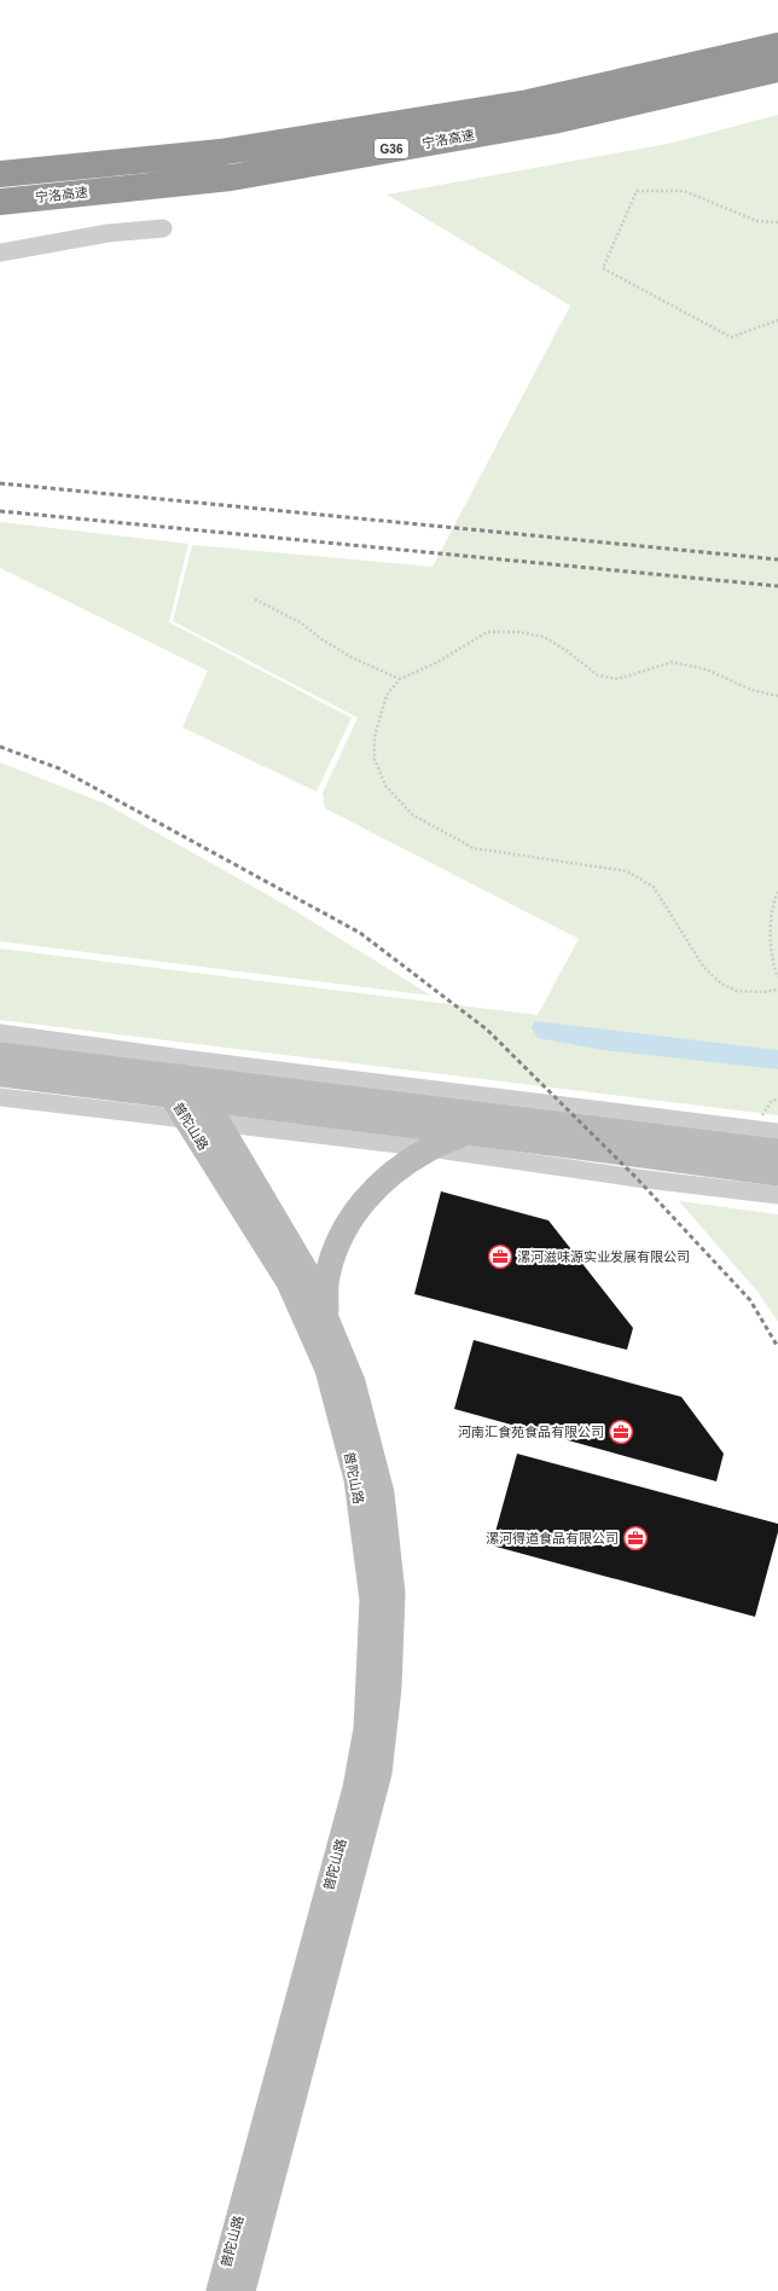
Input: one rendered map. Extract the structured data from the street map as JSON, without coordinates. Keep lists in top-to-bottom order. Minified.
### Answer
{"streets":{"highway":["宁洛高速","G36"],"main road":["普陀山路"]},"places":{"office":["漯河滋味源实业发展有限公司","河南汇食苑食品有限公司","漯河得道食品有限公司"]}}
